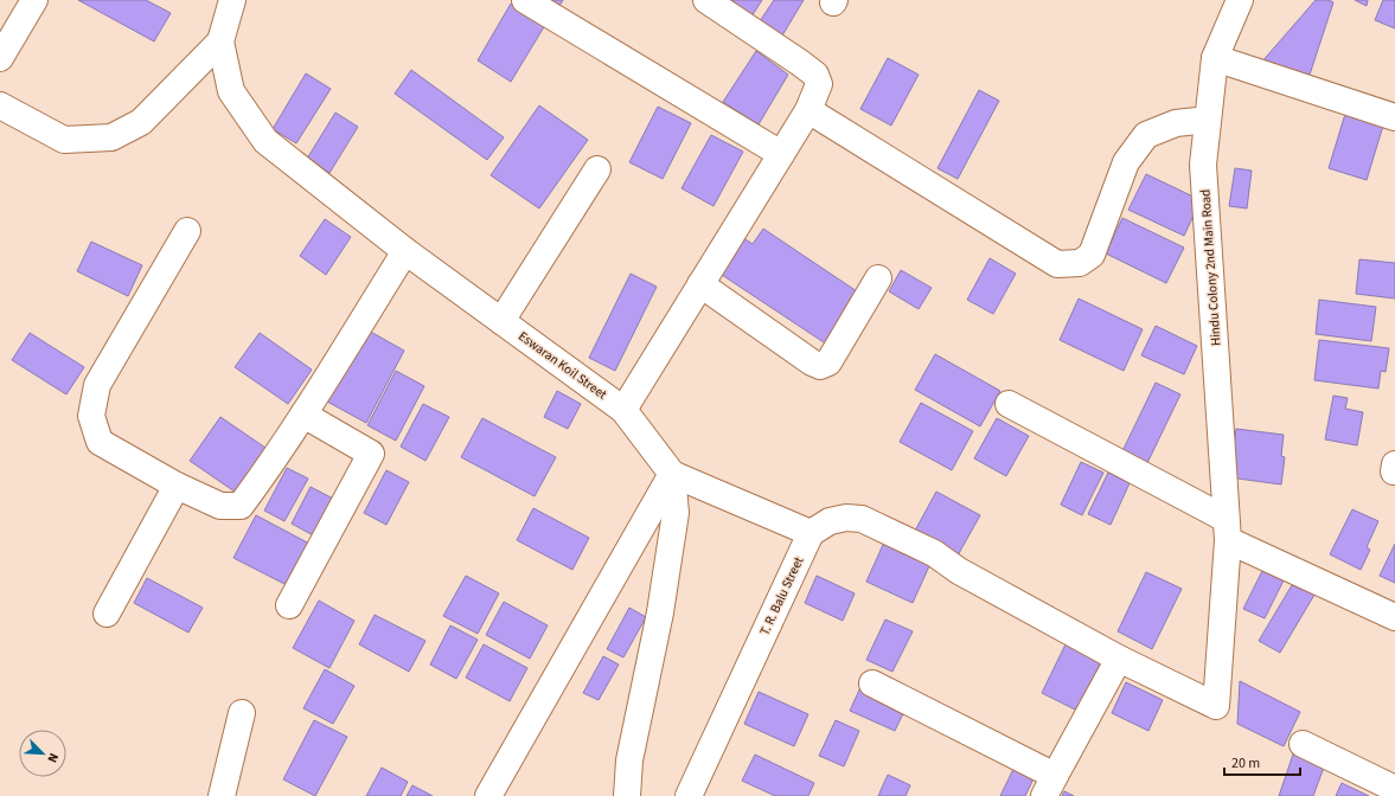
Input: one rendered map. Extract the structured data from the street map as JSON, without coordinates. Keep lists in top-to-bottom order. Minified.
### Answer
{"streets":{"street":["Hindu Colony 2nd Main Road","Eswaran Koil Street","T. R. Balu Street"]},"scale_bar":"20 m","north":"bottom right"}
